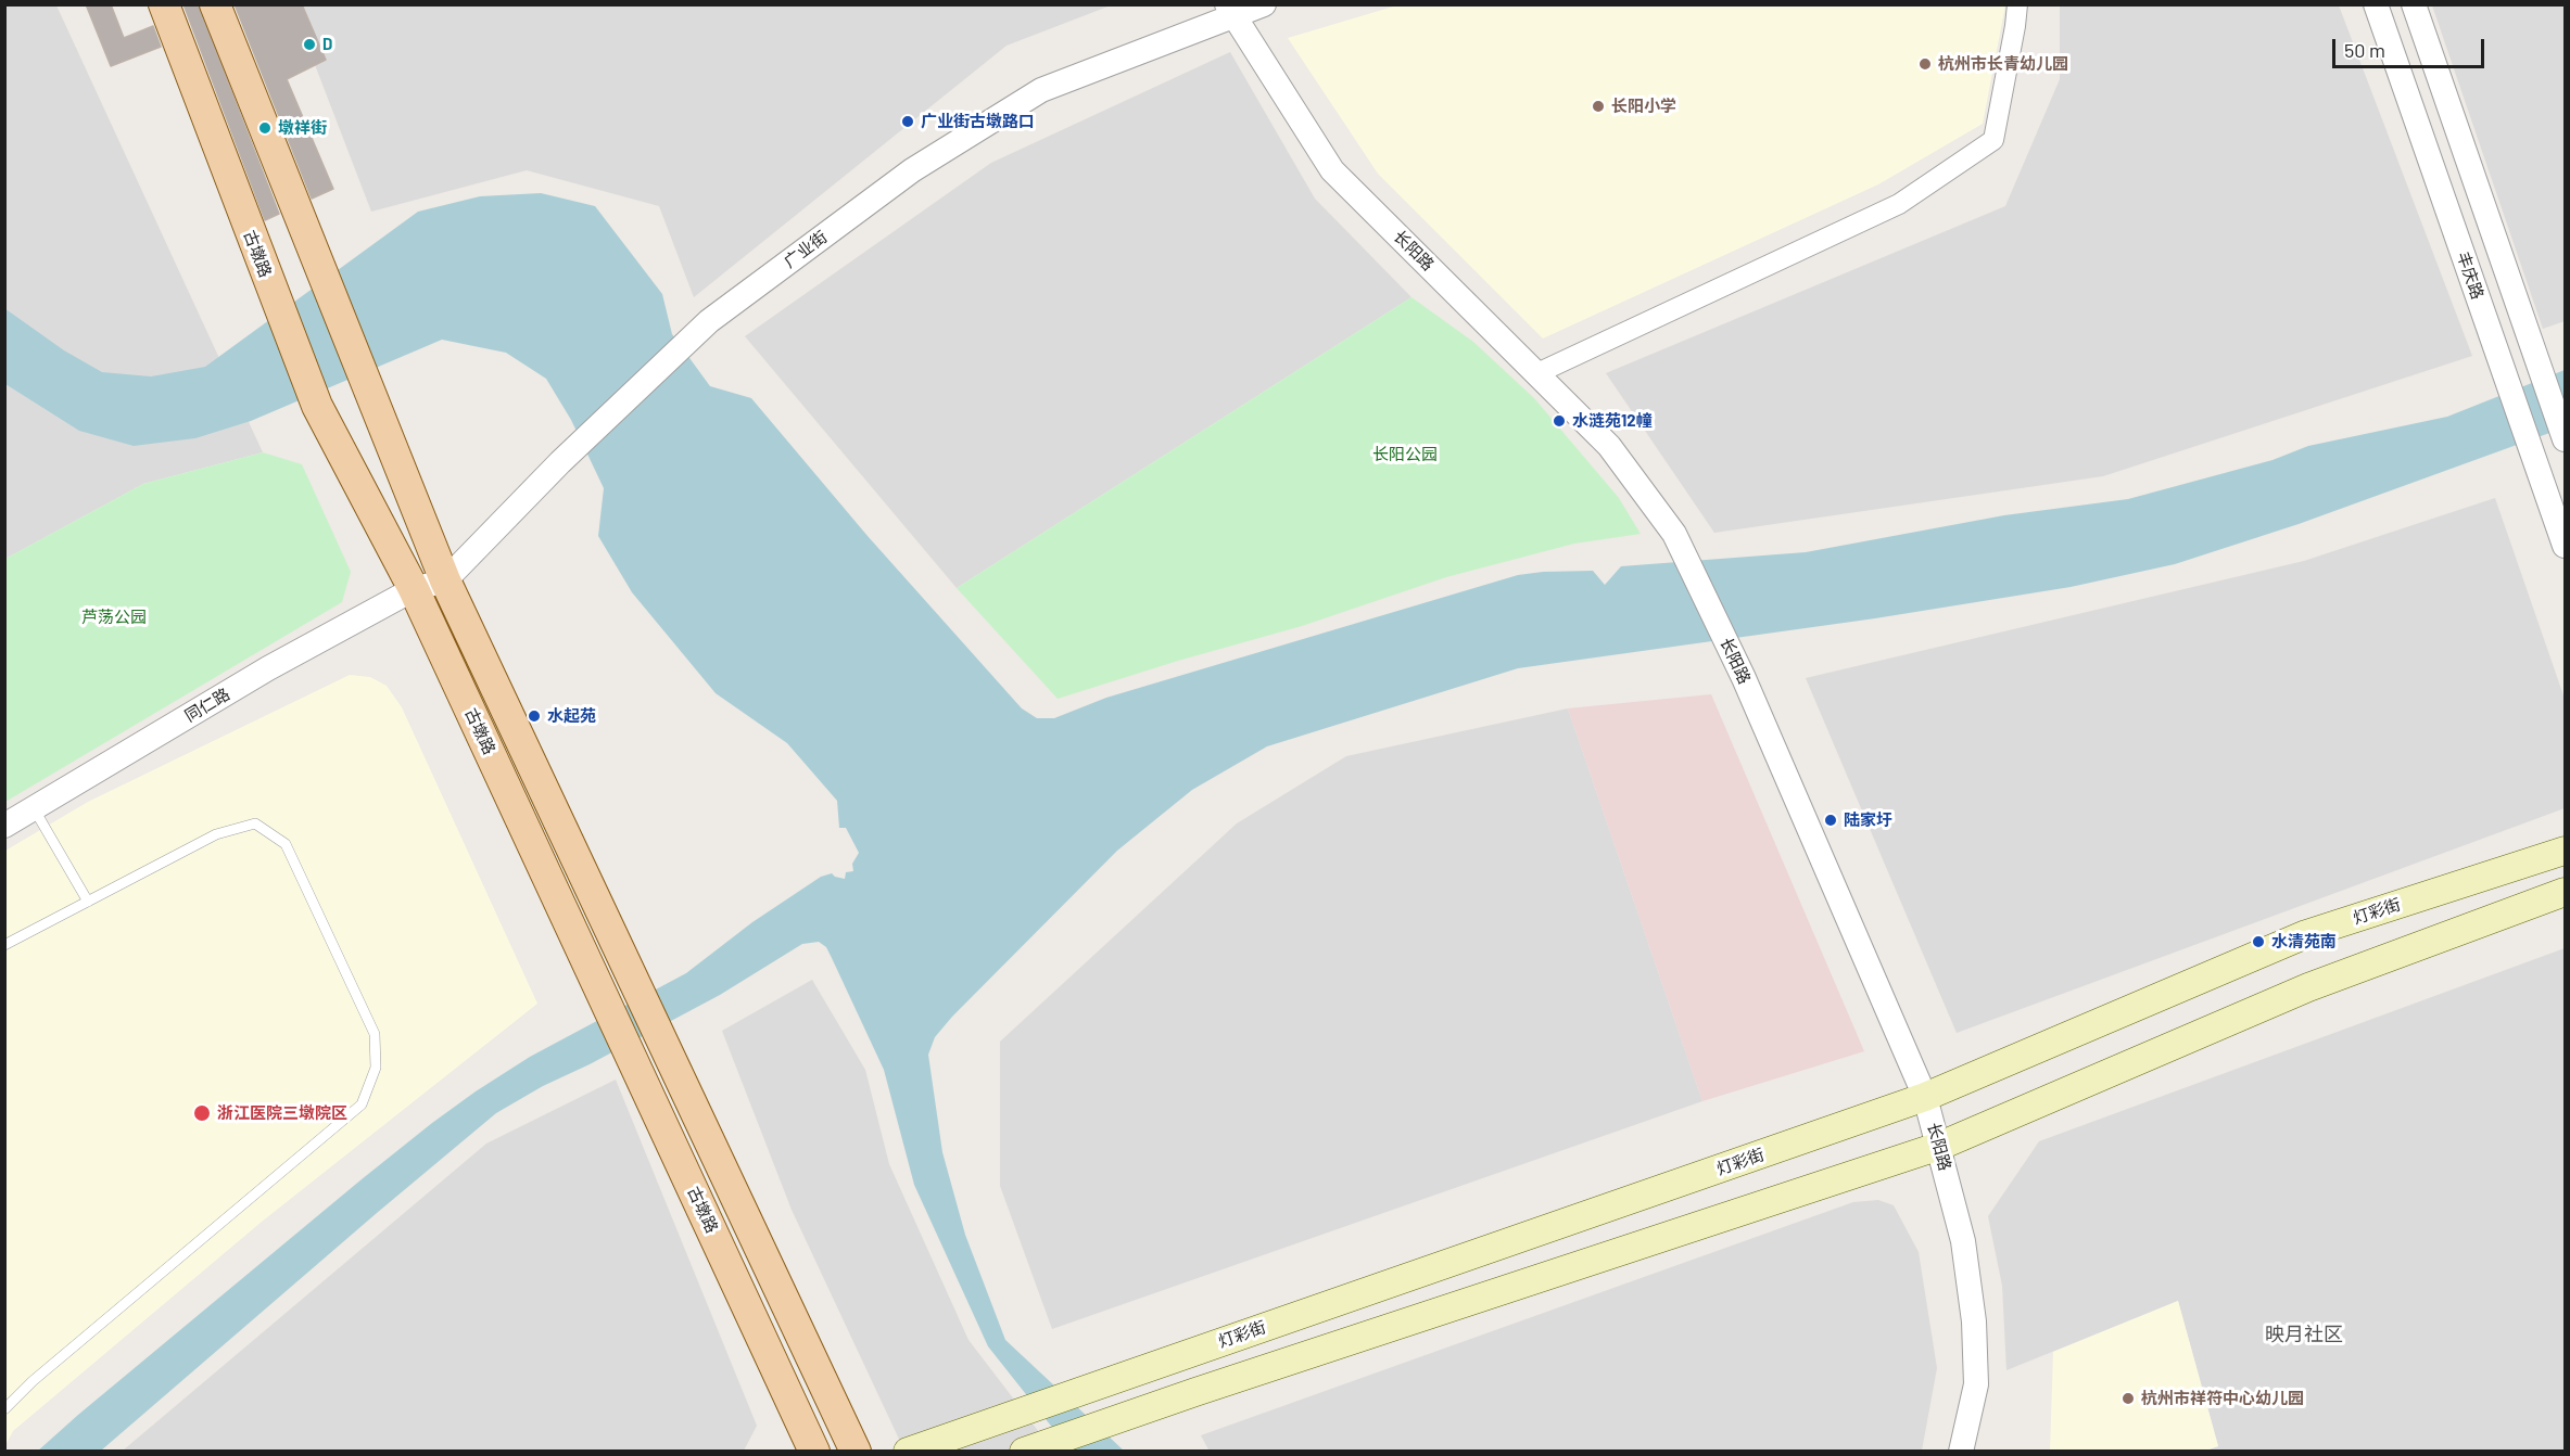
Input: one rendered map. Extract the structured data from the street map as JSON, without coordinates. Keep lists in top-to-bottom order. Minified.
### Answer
{"streets":{"main road":["古墩路","灯彩街"],"street":["广业街","长阳路","丰庆路","同仁路"]},"crossings":[["广业街","长阳路"],["广业街","古墩路"],["长阳路","灯彩街"],["古墩路","同仁路"]],"districts":["映月社区"],"parks":["长阳公园","芦荡公园"],"places":["D","杭州市长青幼儿园","长阳小学","广业街古墩路口","墩祥街","水涟苑12幢","水起苑","陆家圩","水清苑南","浙江医院三墩院区","杭州市祥符中心幼儿园"],"scale_bar":"50 m"}
